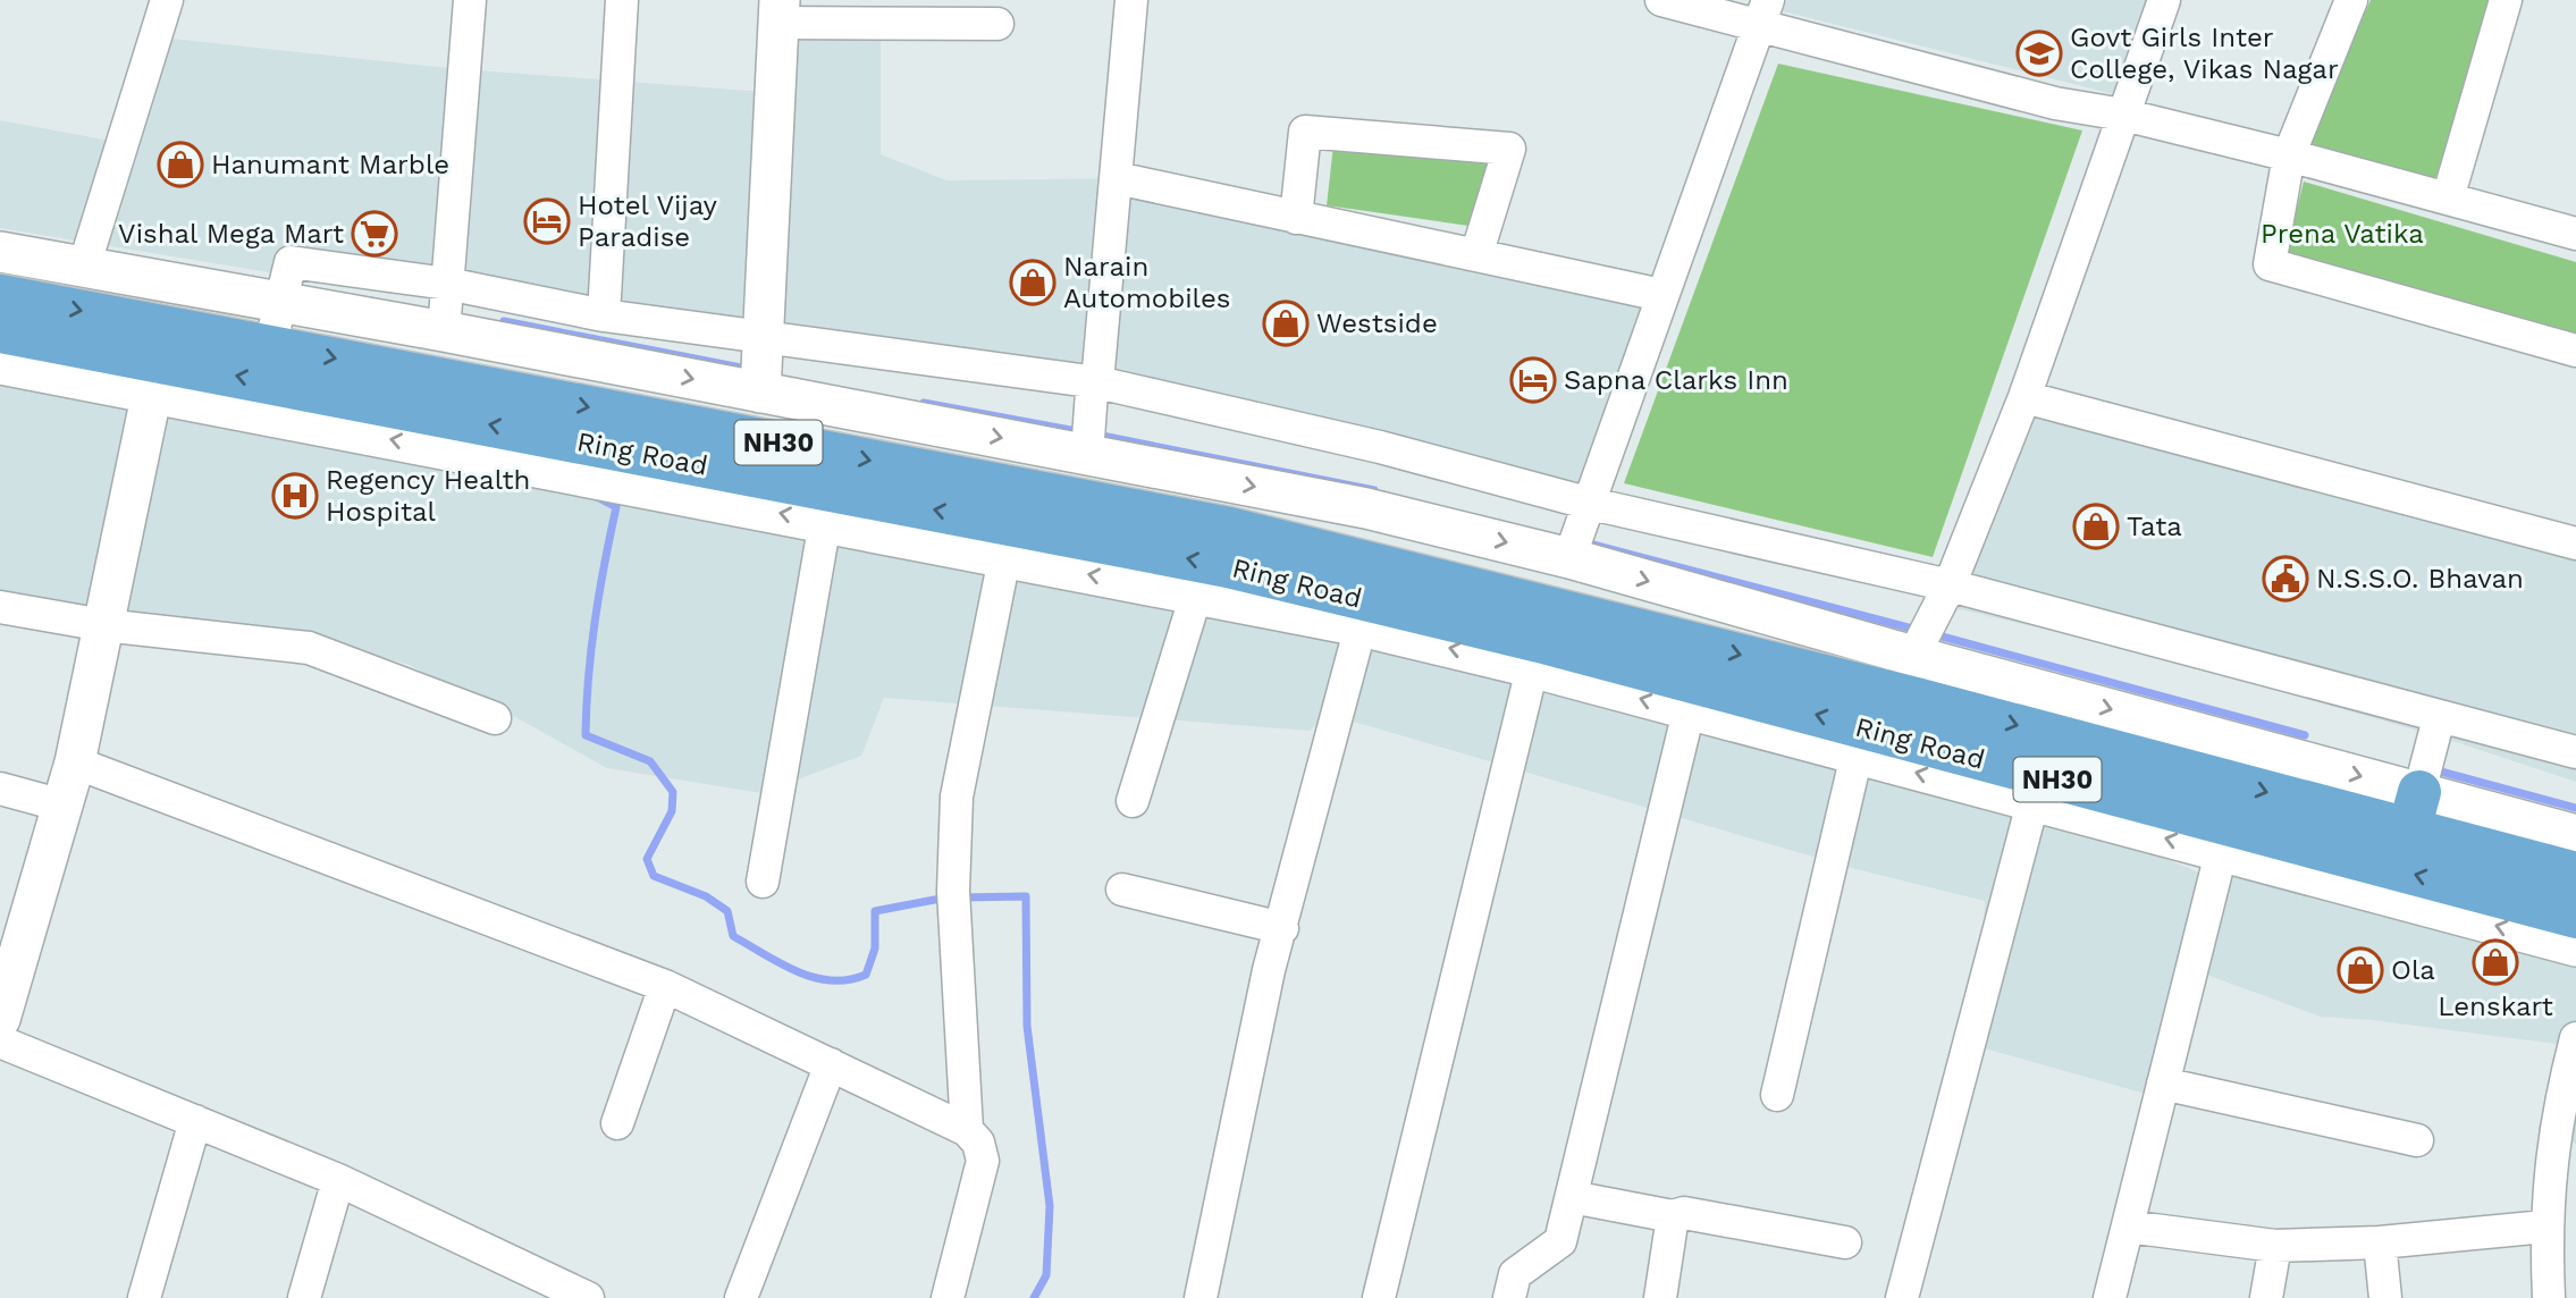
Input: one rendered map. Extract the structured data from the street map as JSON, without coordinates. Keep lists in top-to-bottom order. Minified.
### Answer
{"streets":{"highway":["NH30","Ring Road"]},"parks":["Prena Vatika"],"places":{"school or university":["Govt Girls Inter College, Vikas Nagar"],"shop":["Hanumant Marble","Narain Automobiles","Westside","Tata","Lenskart","Ola"],"hotel":["Hotel Vijay Paradise","Sapna Clarks Inn"],"supermarket":["Vishal Mega Mart"],"hospital":["Regency Health Hospital"],"public building":["N.S.S.O. Bhavan"]}}
